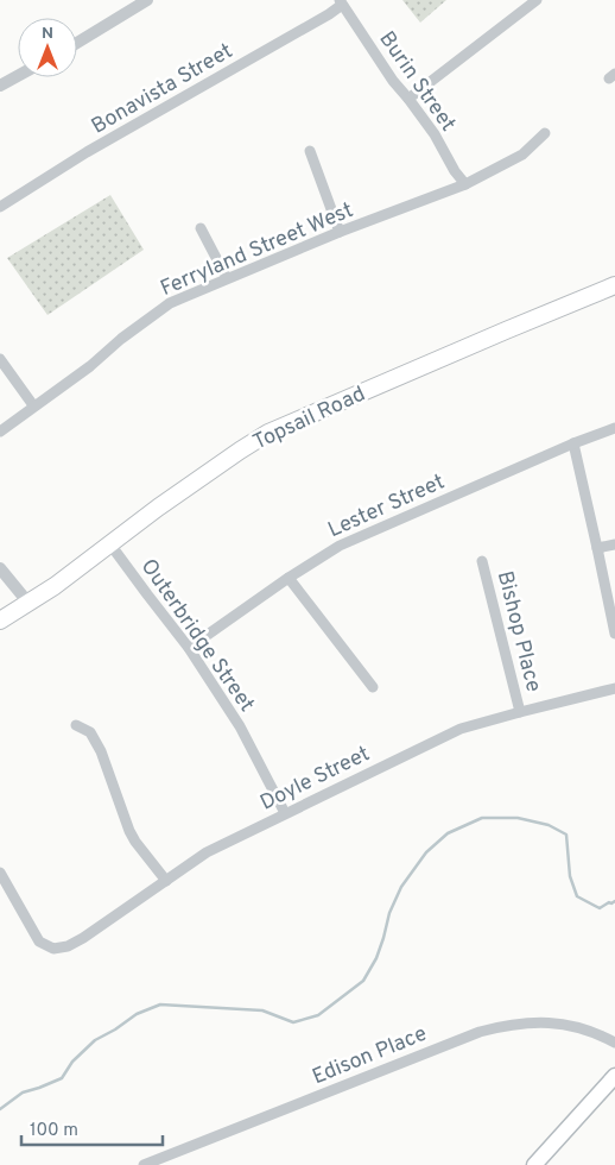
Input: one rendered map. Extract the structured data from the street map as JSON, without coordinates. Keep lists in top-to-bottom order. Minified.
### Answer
{"streets":{"main road":["Topsail Road"],"street":["Burin Street","Bonavista Street","Ferryland Street West","Lester Street","Bishop Place","Outerbridge Street","Doyle Street","Edison Place"]},"crossings":[["Burin Street","Bonavista Street"],["Burin Street","Ferryland Street West"],["Topsail Road","Outerbridge Street"],["Lester Street","Outerbridge Street"],["Bishop Place","Doyle Street"],["Outerbridge Street","Doyle Street"]],"scale_bar":"100 m","north":"top"}
